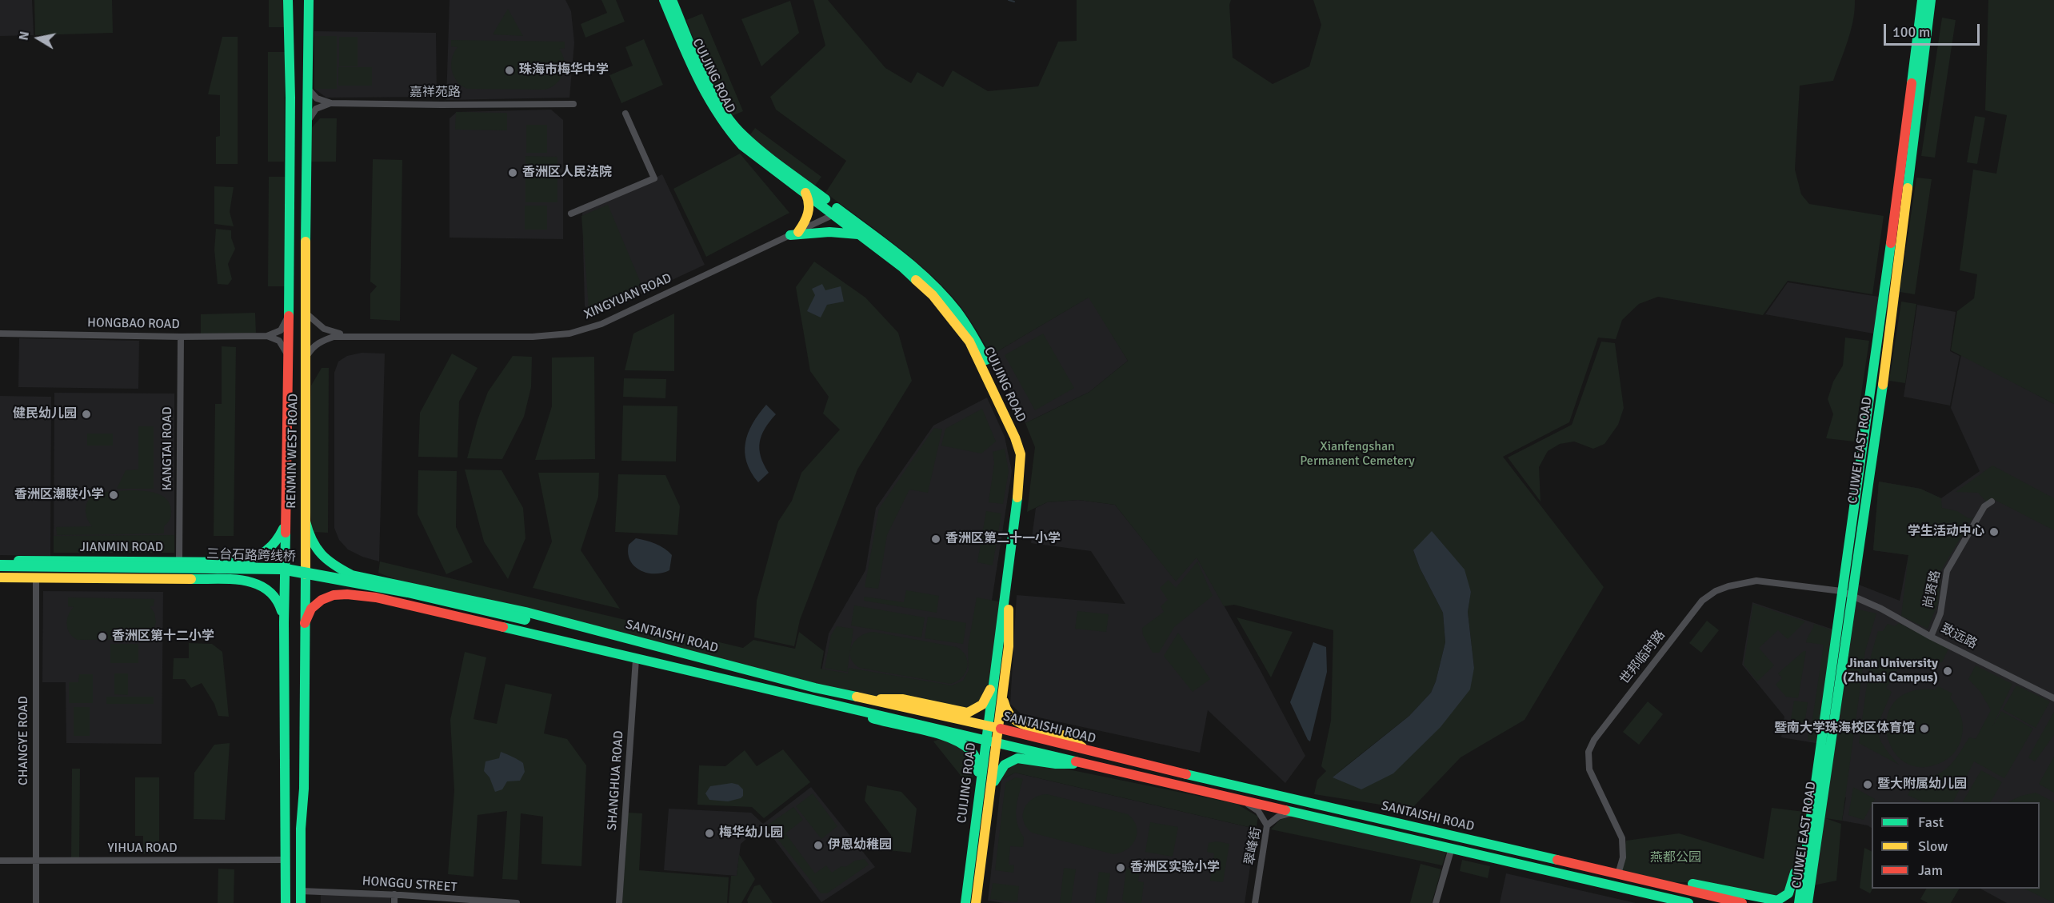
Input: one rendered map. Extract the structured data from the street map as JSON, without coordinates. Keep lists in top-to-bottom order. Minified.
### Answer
{"streets":{"main road":["CUIJING ROAD","CUIWEI EAST ROAD","RENMIN WEST ROAD","JIANMIN ROAD","三台石路跨线桥","SANTAISHI ROAD"],"street":["嘉祥苑路","XINGYUAN ROAD","HONGBAO ROAD","KANGTAI ROAD","尚贤路","致远路","世邦临时路","CHANGYE ROAD","SHANGHUA ROAD","翠峰街","YIHUA ROAD","HONGGU STREET"]},"crossings":[["CUIJING ROAD","XINGYUAN ROAD"],["CUIJING ROAD","SANTAISHI ROAD"],["嘉祥苑路","RENMIN WEST ROAD"],["XINGYUAN ROAD","RENMIN WEST ROAD"],["HONGBAO ROAD","KANGTAI ROAD"],["KANGTAI ROAD","JIANMIN ROAD"],["CUIWEI EAST ROAD","致远路"],["CUIWEI EAST ROAD","世邦临时路"],["RENMIN WEST ROAD","JIANMIN ROAD"],["RENMIN WEST ROAD","SANTAISHI ROAD"],["RENMIN WEST ROAD","YIHUA ROAD"],["RENMIN WEST ROAD","HONGGU STREET"],["尚贤路","致远路"],["SANTAISHI ROAD","世邦临时路"],["SANTAISHI ROAD","SHANGHUA ROAD"],["SANTAISHI ROAD","翠峰街"],["致远路","世邦临时路"],["CHANGYE ROAD","YIHUA ROAD"]],"parks":["Xianfengshan Permanent Cemetery","燕都公园"],"places":["珠海市梅华中学","香洲区人民法院","健民幼儿园","香洲区潮联小学","学生活动中心","香洲区第二十一小学","香洲区第十二小学","Jinan University (Zhuhai Campus)","暨南大学珠海校区体育馆","暨大附属幼儿园","梅华幼儿园","伊恩幼稚园","香洲区实验小学"],"legend":["Fast","Slow","Jam"],"scale_bar":"100 m","north":"left"}
